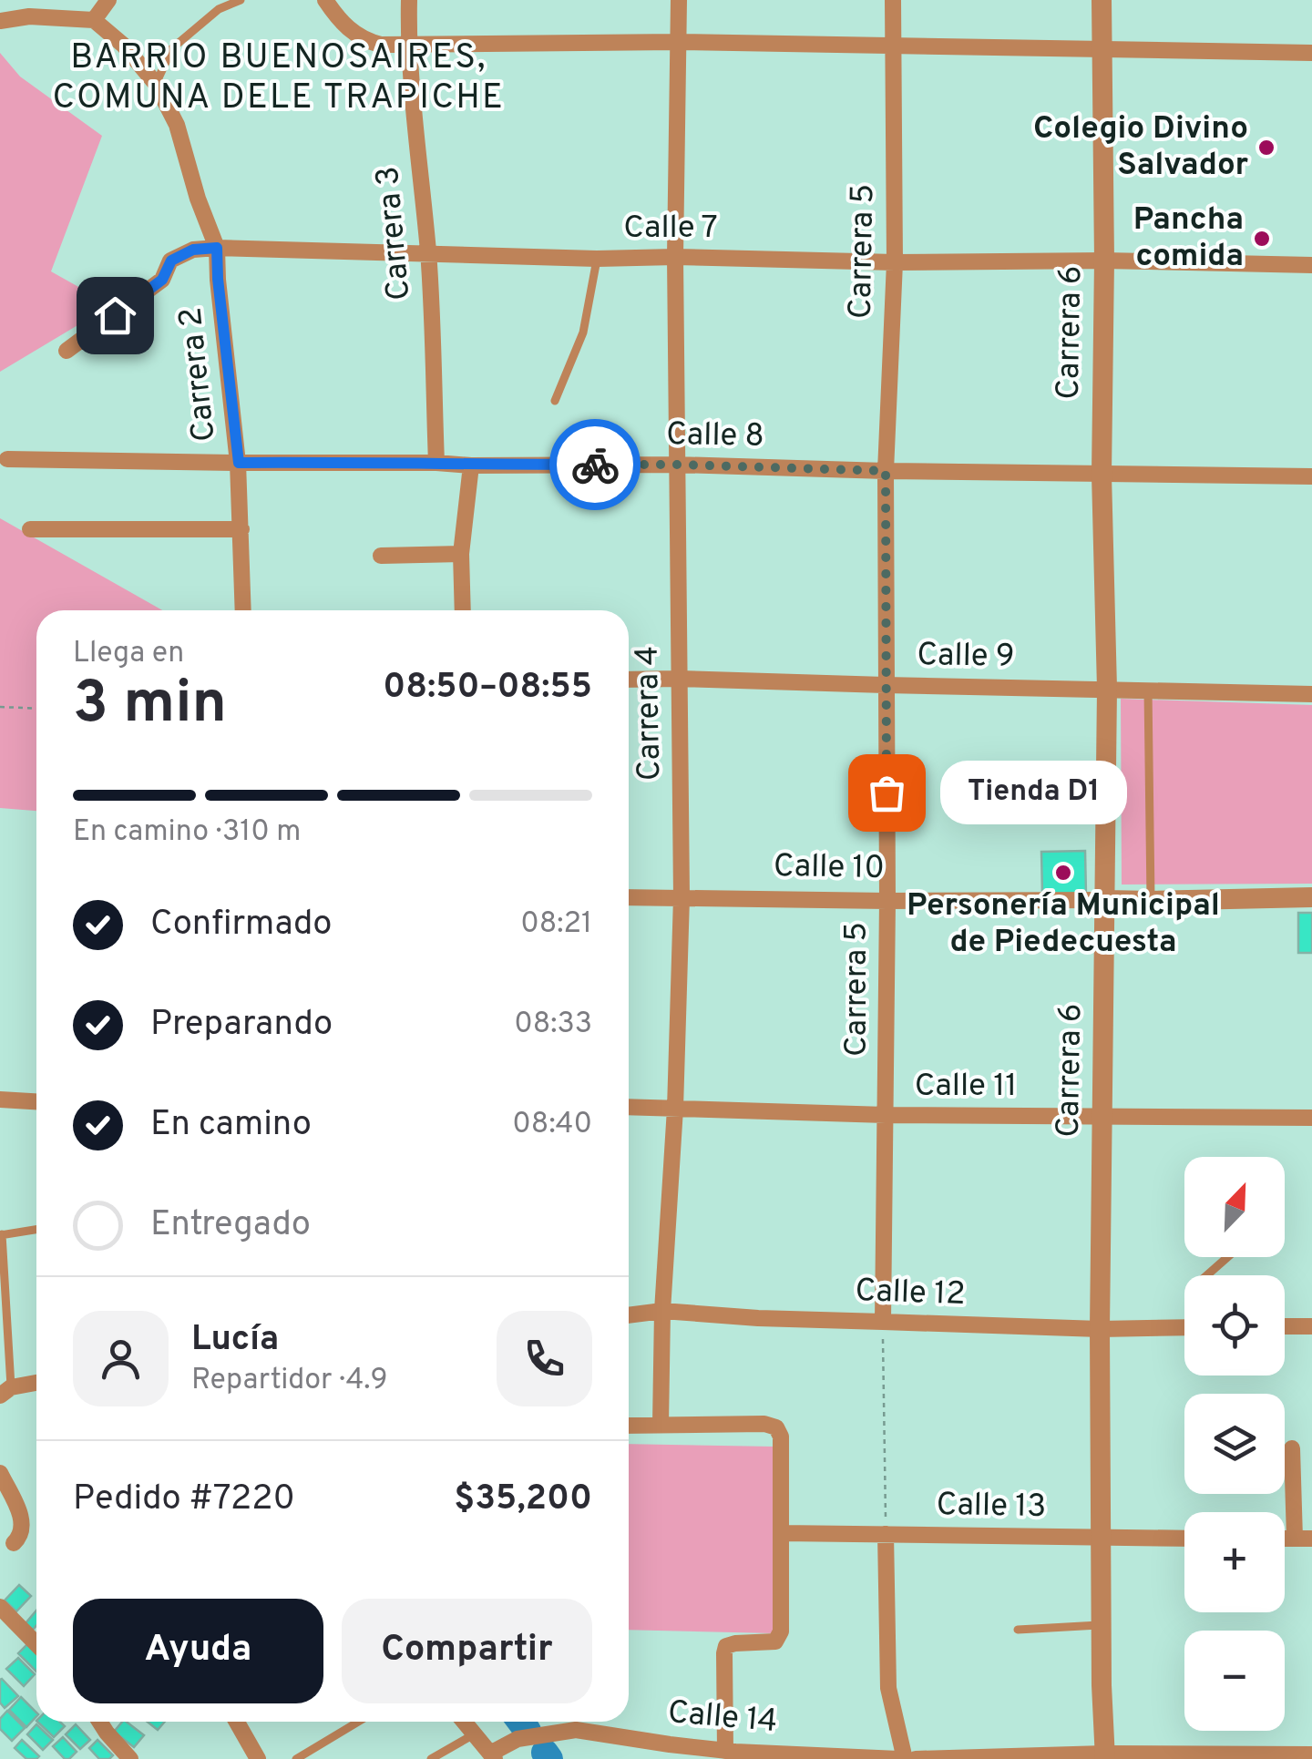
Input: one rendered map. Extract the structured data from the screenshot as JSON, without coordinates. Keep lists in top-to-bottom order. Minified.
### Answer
{"streets":{"street":["Calle 7","Carrera 3","Carrera 5","Carrera 6","Carrera 2","Calle 8","Calle 9","Carrera 4","Calle 10","Calle 11","Calle 12","Calle 13","Calle 14"]},"crossings":[["Calle 7","Carrera 3"],["Calle 7","Carrera 5"],["Calle 7","Carrera 6"],["Calle 7","Carrera 2"],["Calle 7","Carrera 4"],["Carrera 3","Calle 8"],["Carrera 5","Calle 8"],["Carrera 5","Calle 9"],["Carrera 5","Calle 10"],["Carrera 5","Calle 11"],["Carrera 5","Calle 12"],["Carrera 6","Calle 8"],["Carrera 6","Calle 9"],["Carrera 6","Calle 10"],["Carrera 6","Calle 11"],["Carrera 6","Calle 12"],["Carrera 6","Calle 13"],["Carrera 2","Calle 8"],["Calle 8","Carrera 4"],["Calle 9","Carrera 4"],["Carrera 4","Calle 10"],["Carrera 4","Calle 11"],["Carrera 4","Calle 12"]],"districts":["BARRIO BUENOSAIRES, COMUNA DELE TRAPICHE"],"places":["Colegio Divino Salvador","Pancha comida","Tienda D1","Personería Municipal de Piedecuesta"],"north":"top right","page":{"heading":["3 min","Llega en","08:50–08:55"],"panel":["Lucía","Repartidor · 4.9","Pedido #7220","$35,200"],"bubble":"Tienda D1","bar":"En camino · 310 m","list":[["Confirmado","08:21"],["Preparando","08:33"],["En camino","08:40"],"Entregado"],"map_buttons":["+","−"],"buttons":["Ayuda","Compartir"]}}
